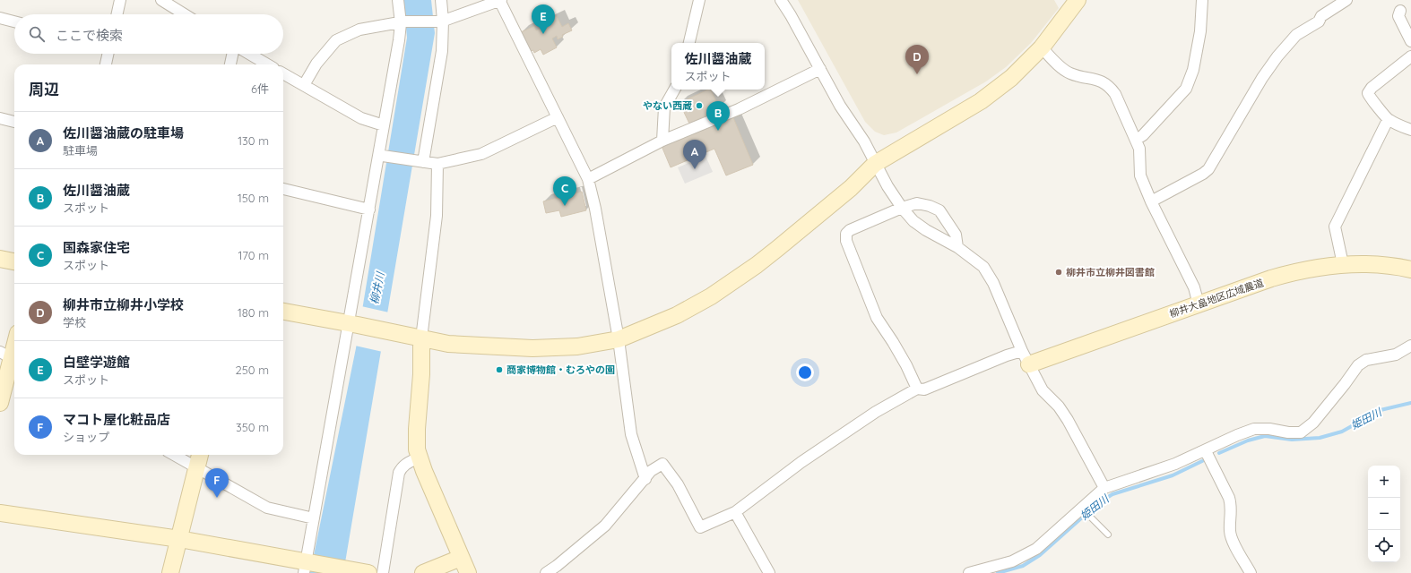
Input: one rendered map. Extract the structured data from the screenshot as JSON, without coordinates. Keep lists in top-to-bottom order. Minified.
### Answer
{"streets":{"street":["柳井大畠地区広域農道"]},"water":["柳井川","姫田川"],"places":["やない西蔵","柳井市立柳井図書館","商家博物館・むろやの園"],"page":{"pins":["E","D","B","A","C","F"],"search":"ここで検索","popup":["佐川醤油蔵","スポット"],"heading":["周辺","6件"],"list":[{"mark":"A","name":"佐川醤油蔵の駐車場","note":"駐車場","value":"130 m"},{"mark":"B","name":"佐川醤油蔵","note":"スポット","value":"150 m"},{"mark":"C","name":"国森家住宅","note":"スポット","value":"170 m"},{"mark":"D","name":"柳井市立柳井小学校","note":"学校","value":"180 m"},{"mark":"E","name":"白壁学遊館","note":"スポット","value":"250 m"},{"mark":"F","name":"マコト屋化粧品店","note":"ショップ","value":"350 m"}],"map_buttons":["+","−"]}}
